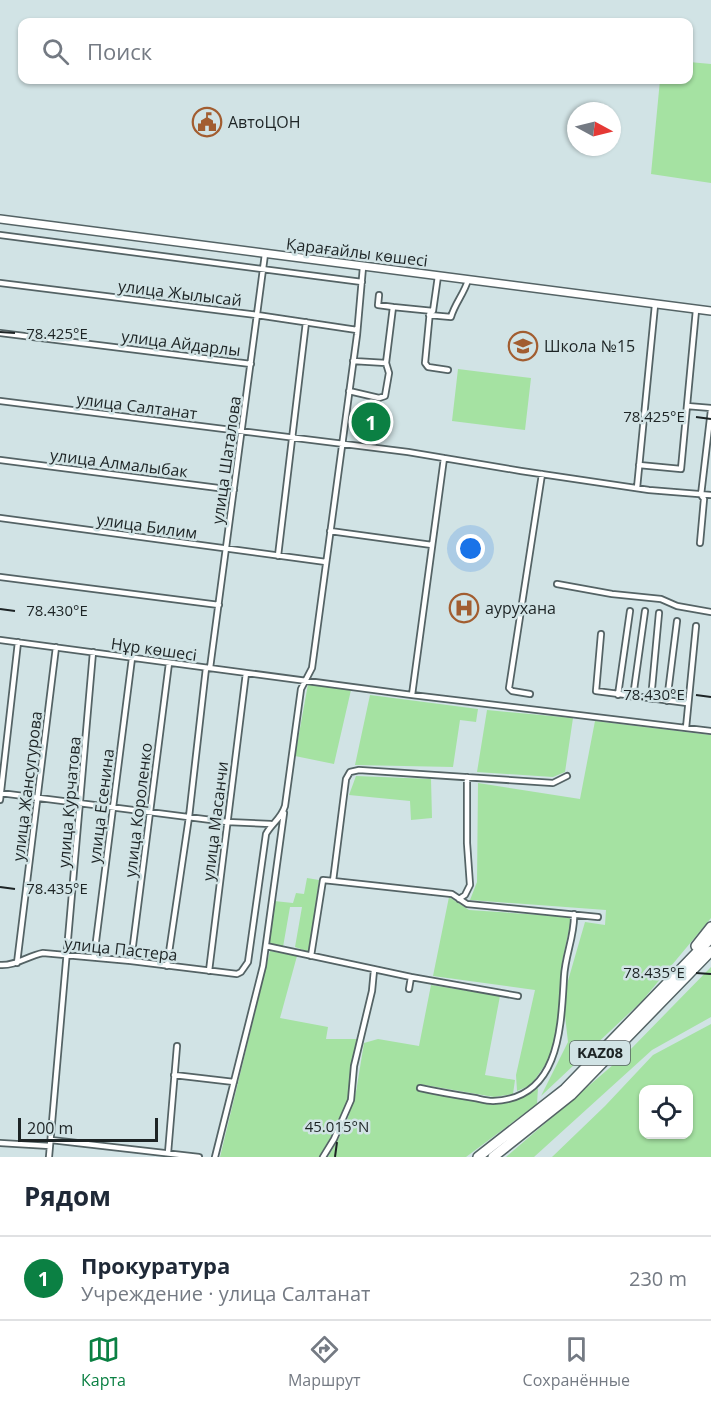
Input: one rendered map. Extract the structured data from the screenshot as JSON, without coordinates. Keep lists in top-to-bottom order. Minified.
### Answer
{"streets":{"highway":["KAZ08"],"street":["Қарағайлы көшесі","улица Жылысай","улица Айдарлы","улица Салтанат","улица Шаталова","улица Алмалыбак","улица Билим","Нұр көшесі","улица Жансугурова","улица Курчатова","улица Есенина","улица Короленко","улица Масанчи","улица Пастера"]},"crossings":[["Қарағайлы көшесі","улица Шаталова"],["улица Жылысай","улица Шаталова"],["улица Айдарлы","улица Шаталова"],["улица Салтанат","улица Шаталова"],["улица Шаталова","улица Алмалыбак"],["улица Шаталова","улица Билим"],["улица Шаталова","Нұр көшесі"],["улица Шаталова","улица Пастера"],["Нұр көшесі","улица Жансугурова"],["Нұр көшесі","улица Курчатова"],["Нұр көшесі","улица Есенина"],["Нұр көшесі","улица Короленко"],["Нұр көшесі","улица Масанчи"],["улица Жансугурова","улица Пастера"],["улица Курчатова","улица Пастера"],["улица Есенина","улица Пастера"],["улица Короленко","улица Пастера"],["улица Масанчи","улица Пастера"]],"places":{"public building":["АвтоЦОН"],"school or university":["Школа №15"],"hospital":["аурухана"]},"scale_bar":"200 m","north":"right","page":{"search":"Поиск","pins":"1","scale":"200 m","heading":"Рядом","list":[{"mark":"1","name":"Прокуратура","note":"Учреждение · улица Салтанат","value":"230 m"}],"nav":["Карта","Маршрут","Сохранённые"]},"coordinates":["78.425°E","78.430°E","78.435°E","45.015°N"]}
